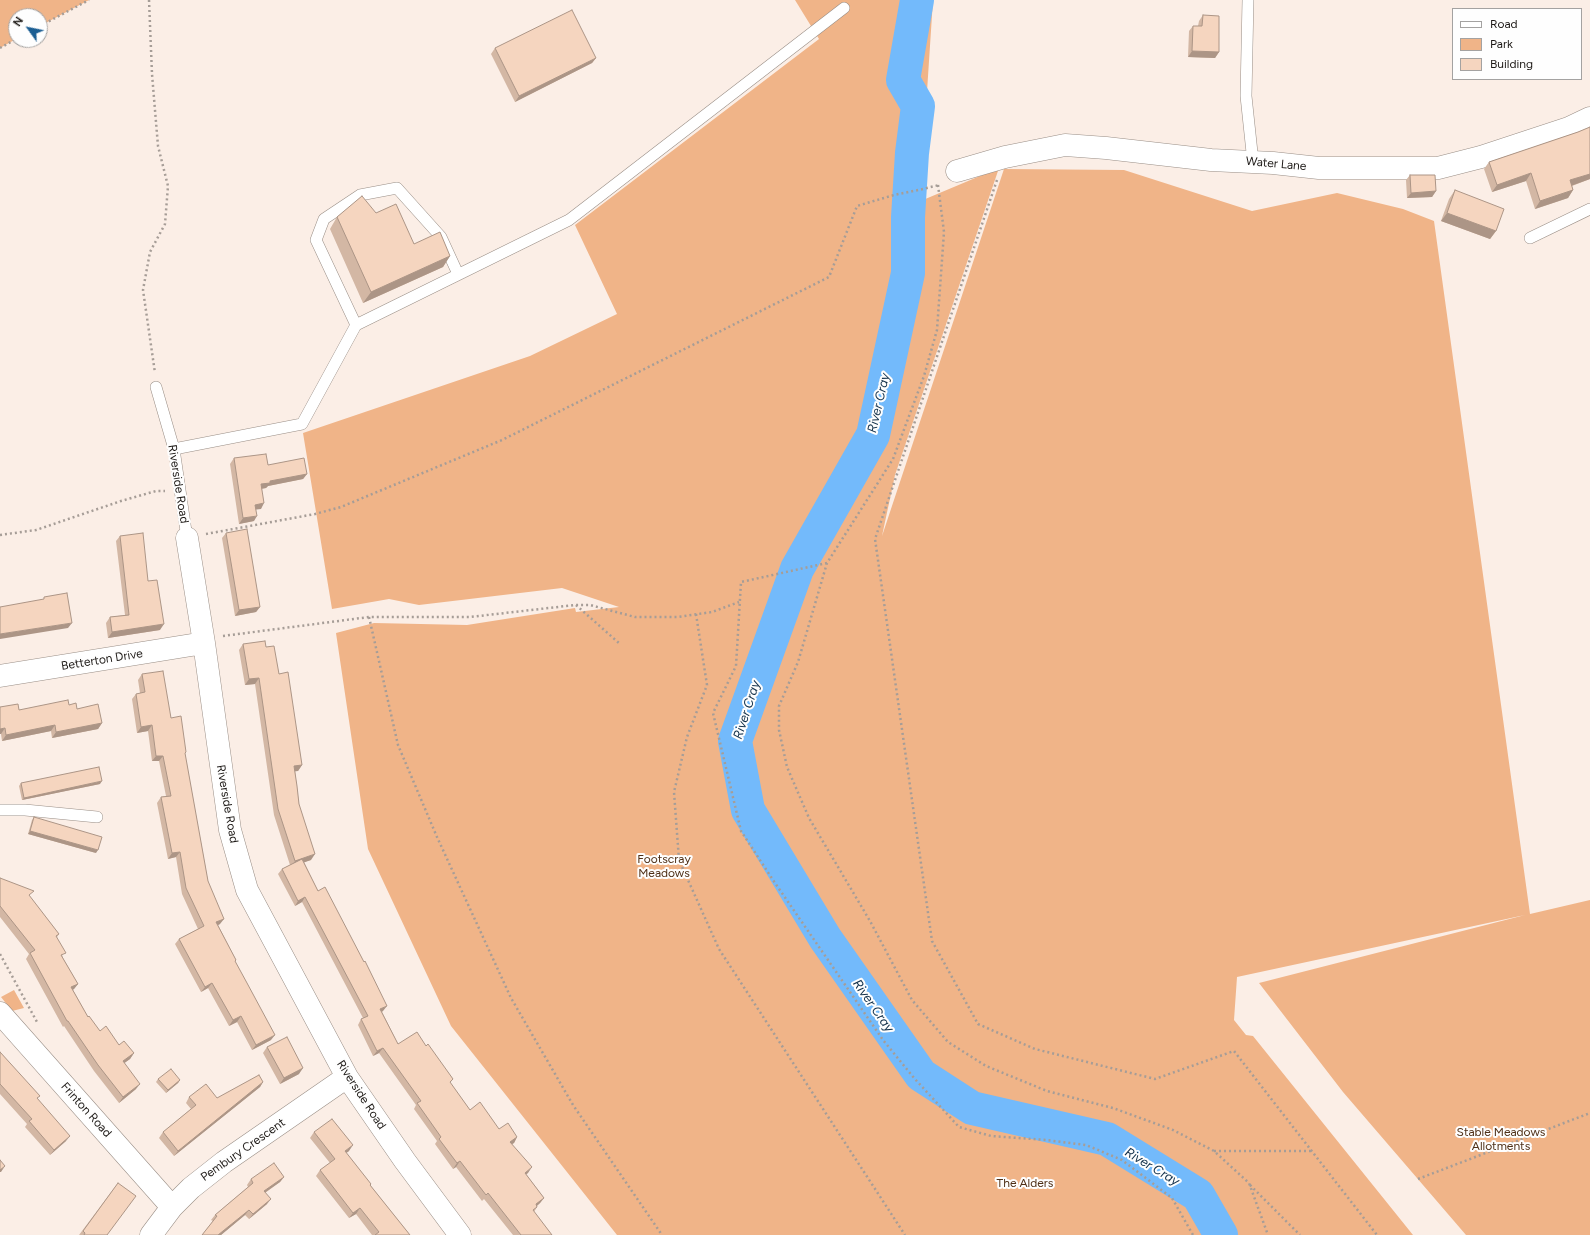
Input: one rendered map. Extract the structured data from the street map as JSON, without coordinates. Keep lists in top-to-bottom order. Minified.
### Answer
{"streets":{"street":["Water Lane","Riverside Road","Betterton Drive","Frinton Road","Pembury Crescent"]},"crossings":[["Riverside Road","Betterton Drive"],["Riverside Road","Pembury Crescent"],["Frinton Road","Pembury Crescent"]],"water":["River Cray"],"parks":["Footscray Meadows","Stable Meadows Allotments","The Alders"],"legend":["Road","Park","Building"],"north":"top left"}
